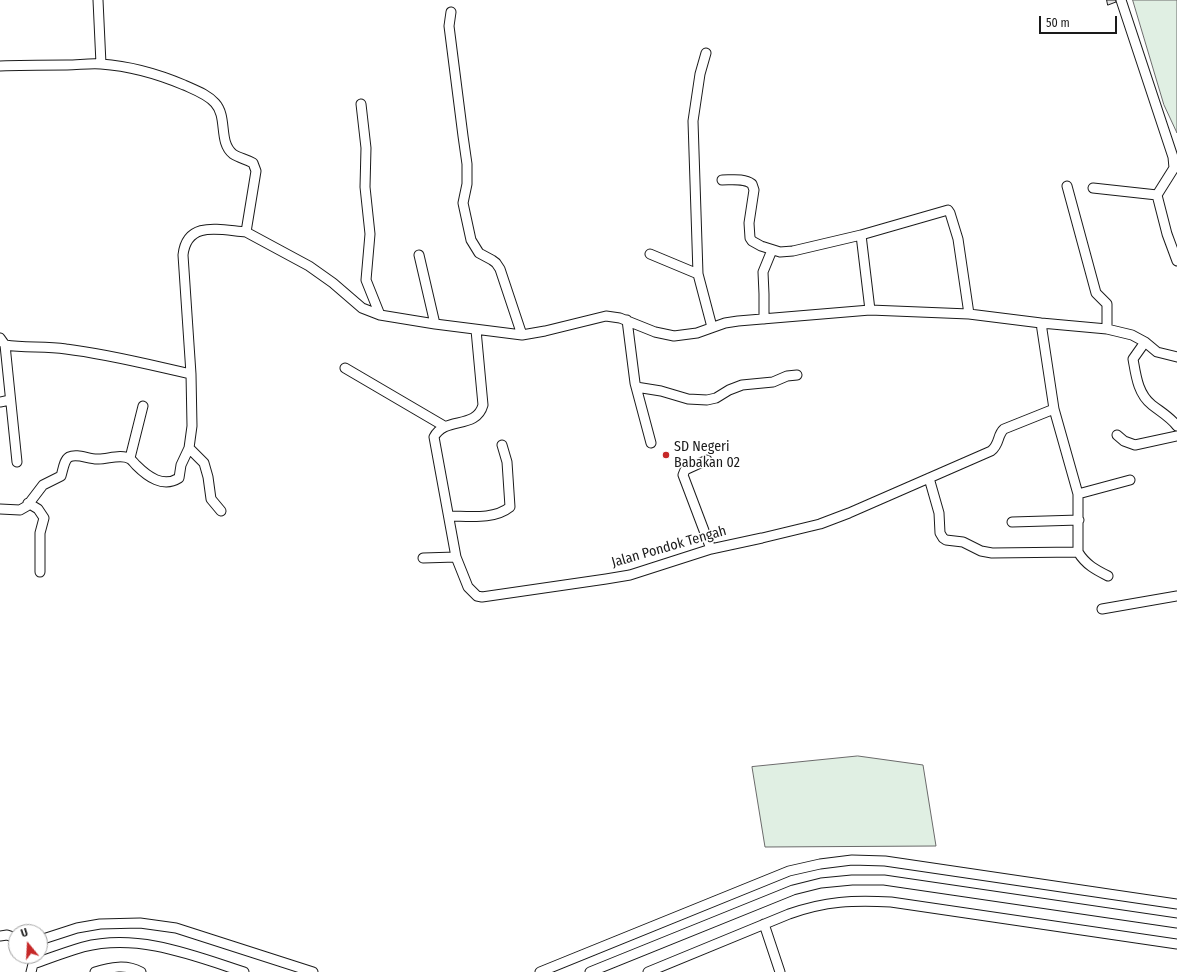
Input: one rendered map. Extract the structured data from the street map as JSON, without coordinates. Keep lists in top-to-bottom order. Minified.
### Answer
{"streets":{"street":["Jalan Pondok Tengah"]},"places":["SD Negeri Babakan 02"],"scale_bar":"50 m","north":"top"}
